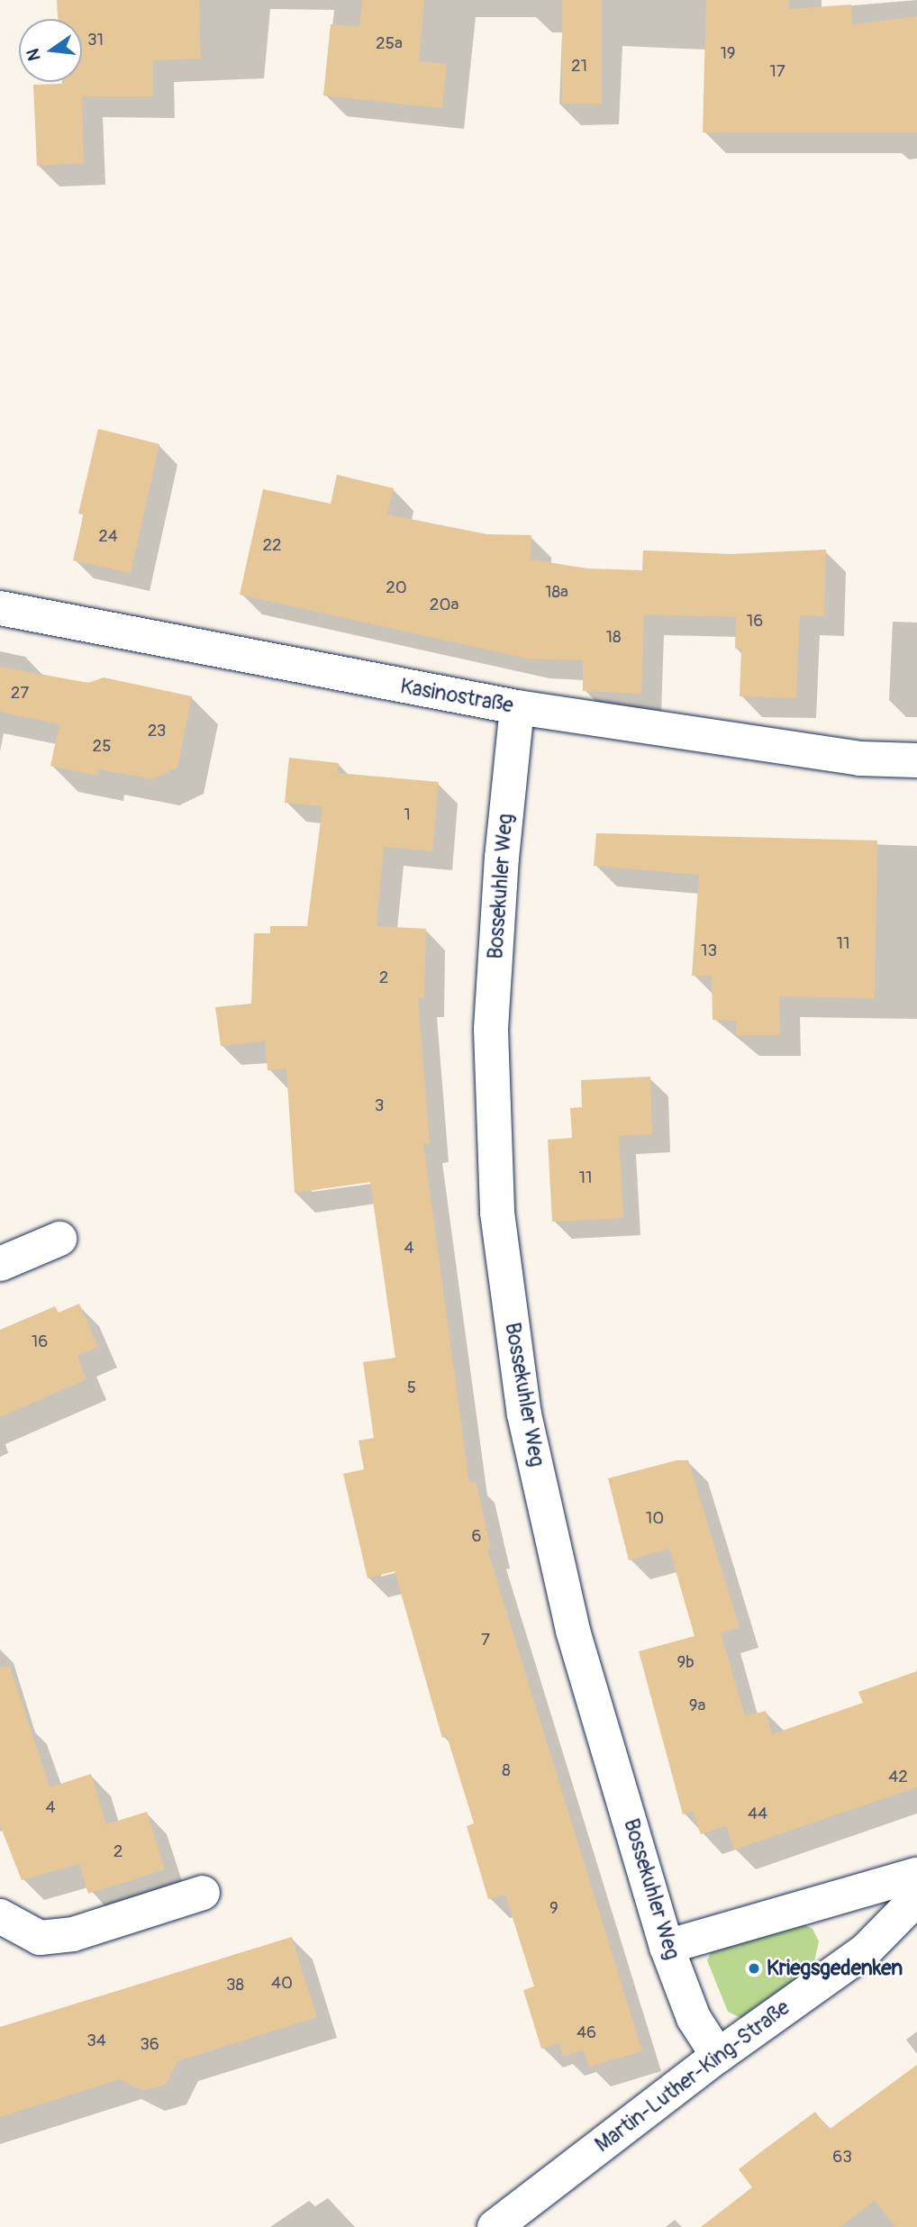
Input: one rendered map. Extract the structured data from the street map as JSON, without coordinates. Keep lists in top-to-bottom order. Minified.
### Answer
{"streets":{"street":["Kasinostraße","Bossekuhler Weg","Martin-Luther-King-Straße"]},"crossings":[["Kasinostraße","Bossekuhler Weg"],["Bossekuhler Weg","Martin-Luther-King-Straße"]],"places":["Kriegsgedenken"],"house_numbers":["31","25a","19","21","17","24","22","20","18a","20a","16","18","27","23","25","1","11","13","2","3","11","4","16","5","10","6","7","9b","9a","8","42","4","44","2","9","40","38","46","34","36","63"],"north":"left"}
